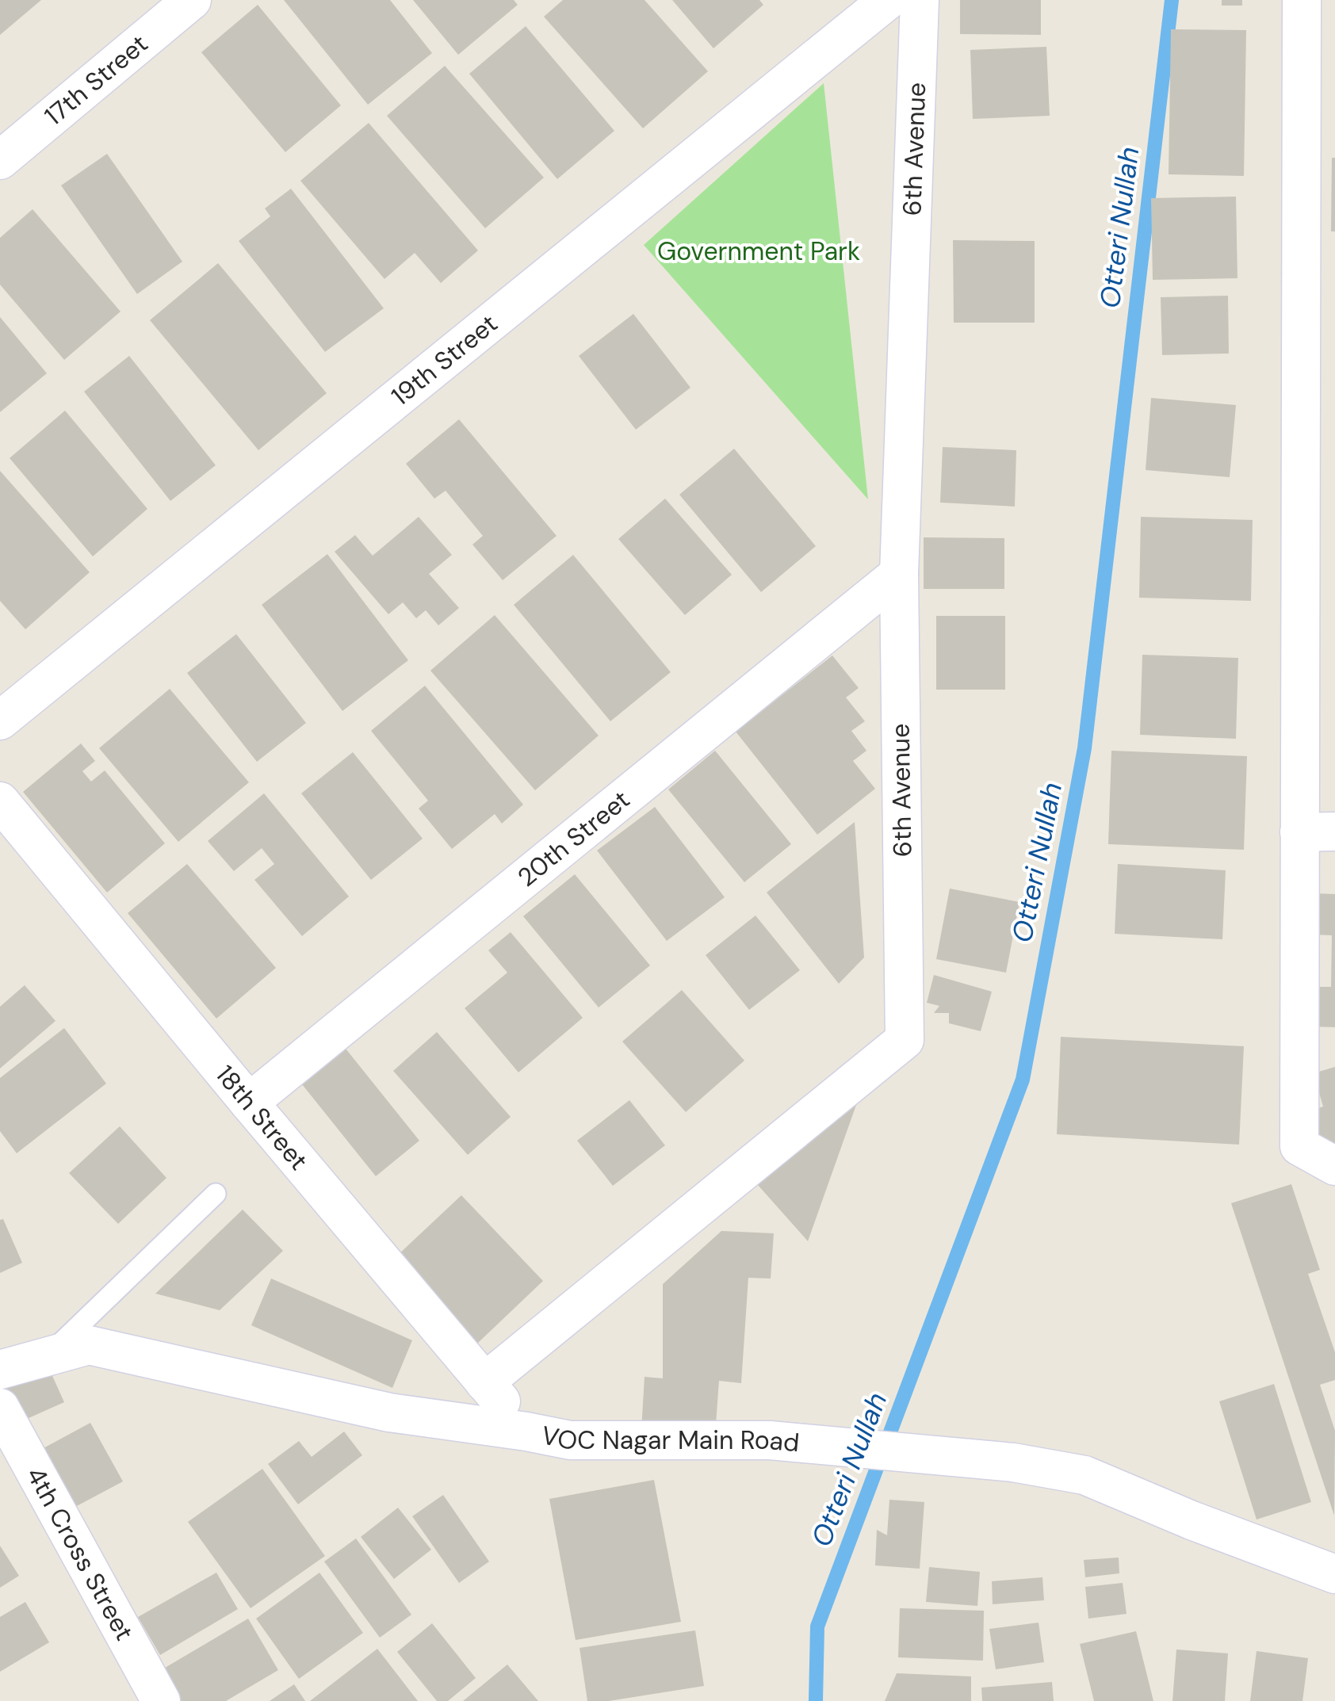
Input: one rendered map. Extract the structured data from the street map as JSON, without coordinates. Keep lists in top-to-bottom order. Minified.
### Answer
{"streets":{"street":["17th Street","6th Avenue","19th Street","20th Street","18th Street","VOC Nagar Main Road","4th Cross Street"]},"crossings":[["6th Avenue","20th Street"],["6th Avenue","18th Street"],["20th Street","18th Street"],["18th Street","VOC Nagar Main Road"]],"water":["Otteri Nullah"],"parks":["Government Park"]}
